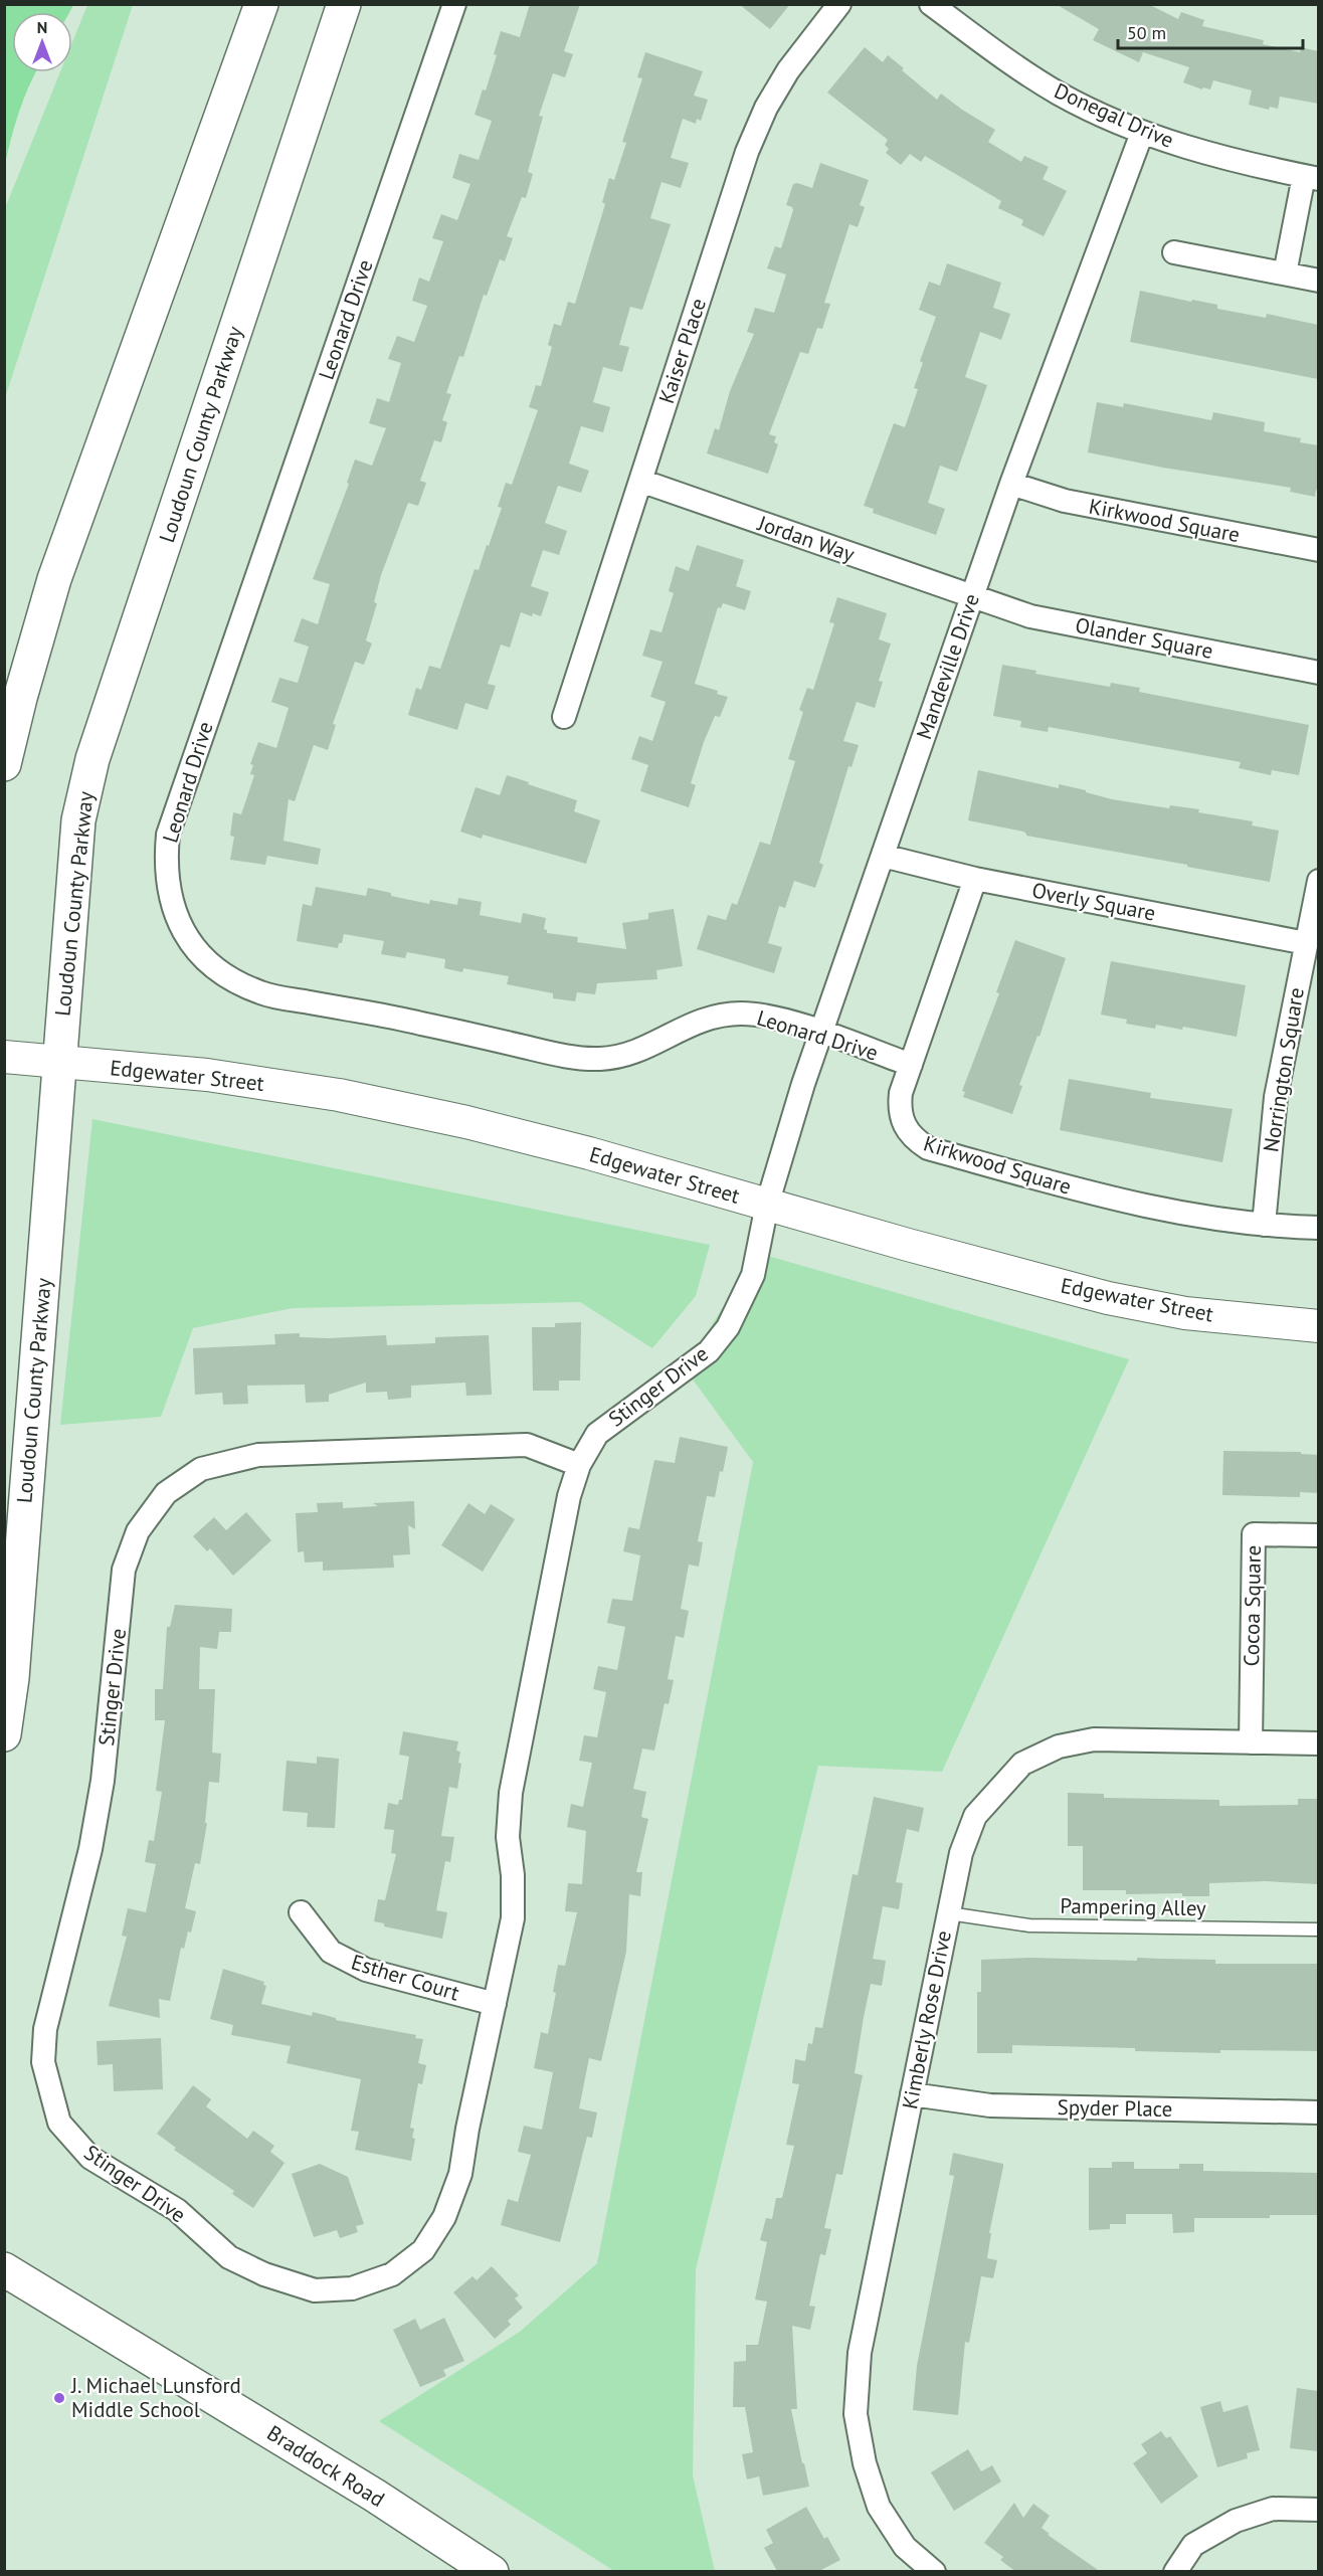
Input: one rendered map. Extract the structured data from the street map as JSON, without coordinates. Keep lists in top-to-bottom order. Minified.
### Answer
{"streets":{"main road":["Loudoun County Parkway","Braddock Road"],"street":["Donegal Drive","Leonard Drive","Kaiser Place","Kirkwood Square","Jordan Way","Olander Square","Mandeville Drive","Overly Square","Norrington Square","Edgewater Street","Stinger Drive","Cocoa Square","Esther Court","Kimberly Rose Drive","Spyder Place"],"lane":["Pampering Alley"]},"crossings":[["Donegal Drive","Mandeville Drive"],["Leonard Drive","Kirkwood Square"],["Leonard Drive","Mandeville Drive"],["Kaiser Place","Jordan Way"],["Loudoun County Parkway","Edgewater Street"],["Kirkwood Square","Mandeville Drive"],["Kirkwood Square","Overly Square"],["Kirkwood Square","Norrington Square"],["Jordan Way","Olander Square"],["Jordan Way","Mandeville Drive"],["Olander Square","Mandeville Drive"],["Mandeville Drive","Overly Square"],["Mandeville Drive","Edgewater Street"],["Mandeville Drive","Stinger Drive"],["Overly Square","Norrington Square"],["Edgewater Street","Stinger Drive"],["Stinger Drive","Esther Court"],["Cocoa Square","Kimberly Rose Drive"],["Pampering Alley","Kimberly Rose Drive"],["Kimberly Rose Drive","Spyder Place"]],"places":["J. Michael Lunsford Middle School"],"scale_bar":"50 m","north":"top"}
